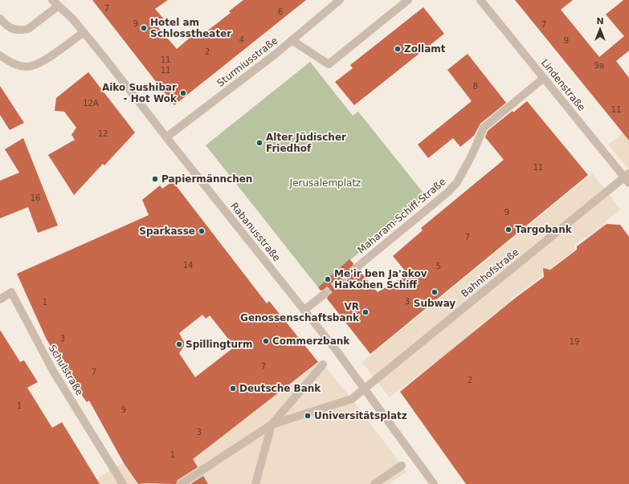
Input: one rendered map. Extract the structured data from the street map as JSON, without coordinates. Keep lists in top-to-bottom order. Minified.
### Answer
{"streets":{"street":["Sturmiusstraße","Lindenstraße","Maharam-Schiff-Straße","Rabanusstraße","Bahnhofstraße","Schulstraße"]},"crossings":[["Sturmiusstraße","Rabanusstraße"],["Lindenstraße","Maharam-Schiff-Straße"],["Lindenstraße","Bahnhofstraße"],["Rabanusstraße","Bahnhofstraße"]],"parks":["Jerusalemplatz"],"places":["Hotel am Schlosstheater","Zollamt","Aiko Sushibar - Hot Wok","Alter Jüdischer Friedhof","Papiermännchen","Targobank","Sparkasse","Me'ir ben Ja'akov HaKohen Schiff","Subway","VR Genossenschaftsbank","Commerzbank","Spillingturm","Deutsche Bank","Universitätsplatz"],"house_numbers":["7","6","9","7","4","9","2","11","9a","11","8","12A","11","12","11","16","9","7","14","5","3","1","3","19","7","7","2","1","9","3","1"],"north":"top"}
